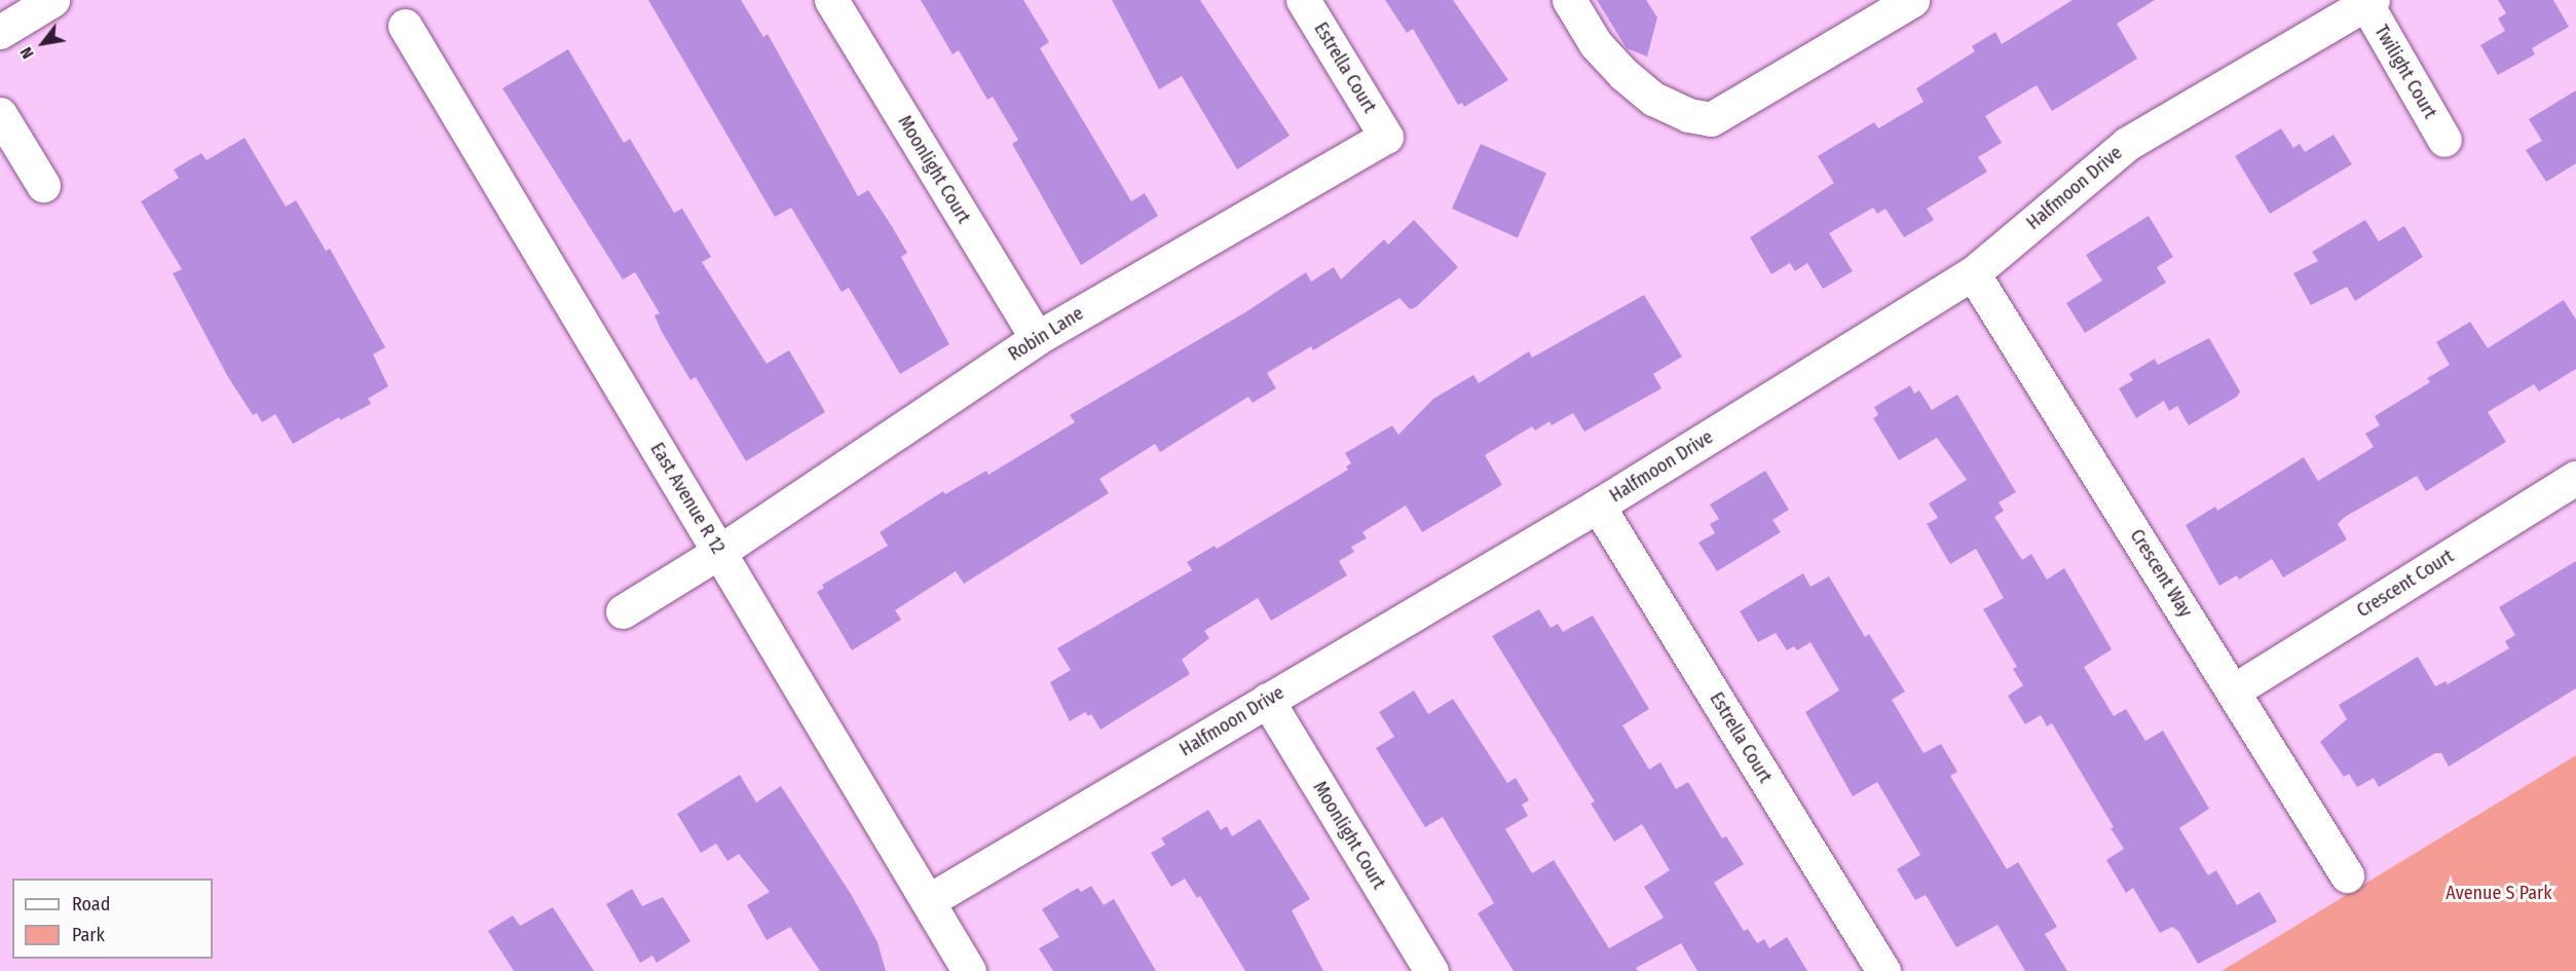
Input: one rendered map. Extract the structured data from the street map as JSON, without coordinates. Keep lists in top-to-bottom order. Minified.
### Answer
{"streets":{"street":["Estrella Court","Twilight Court","Moonlight Court","Halfmoon Drive","Robin Lane","East Avenue R 12","Crescent Way","Crescent Court"]},"crossings":[["Estrella Court","Halfmoon Drive"],["Estrella Court","Robin Lane"],["Twilight Court","Halfmoon Drive"],["Moonlight Court","Halfmoon Drive"],["Moonlight Court","Robin Lane"],["Halfmoon Drive","East Avenue R 12"],["Halfmoon Drive","Crescent Way"],["Robin Lane","East Avenue R 12"],["Crescent Way","Crescent Court"]],"parks":["Avenue S Park"],"legend":["Road","Park"],"north":"bottom left"}
